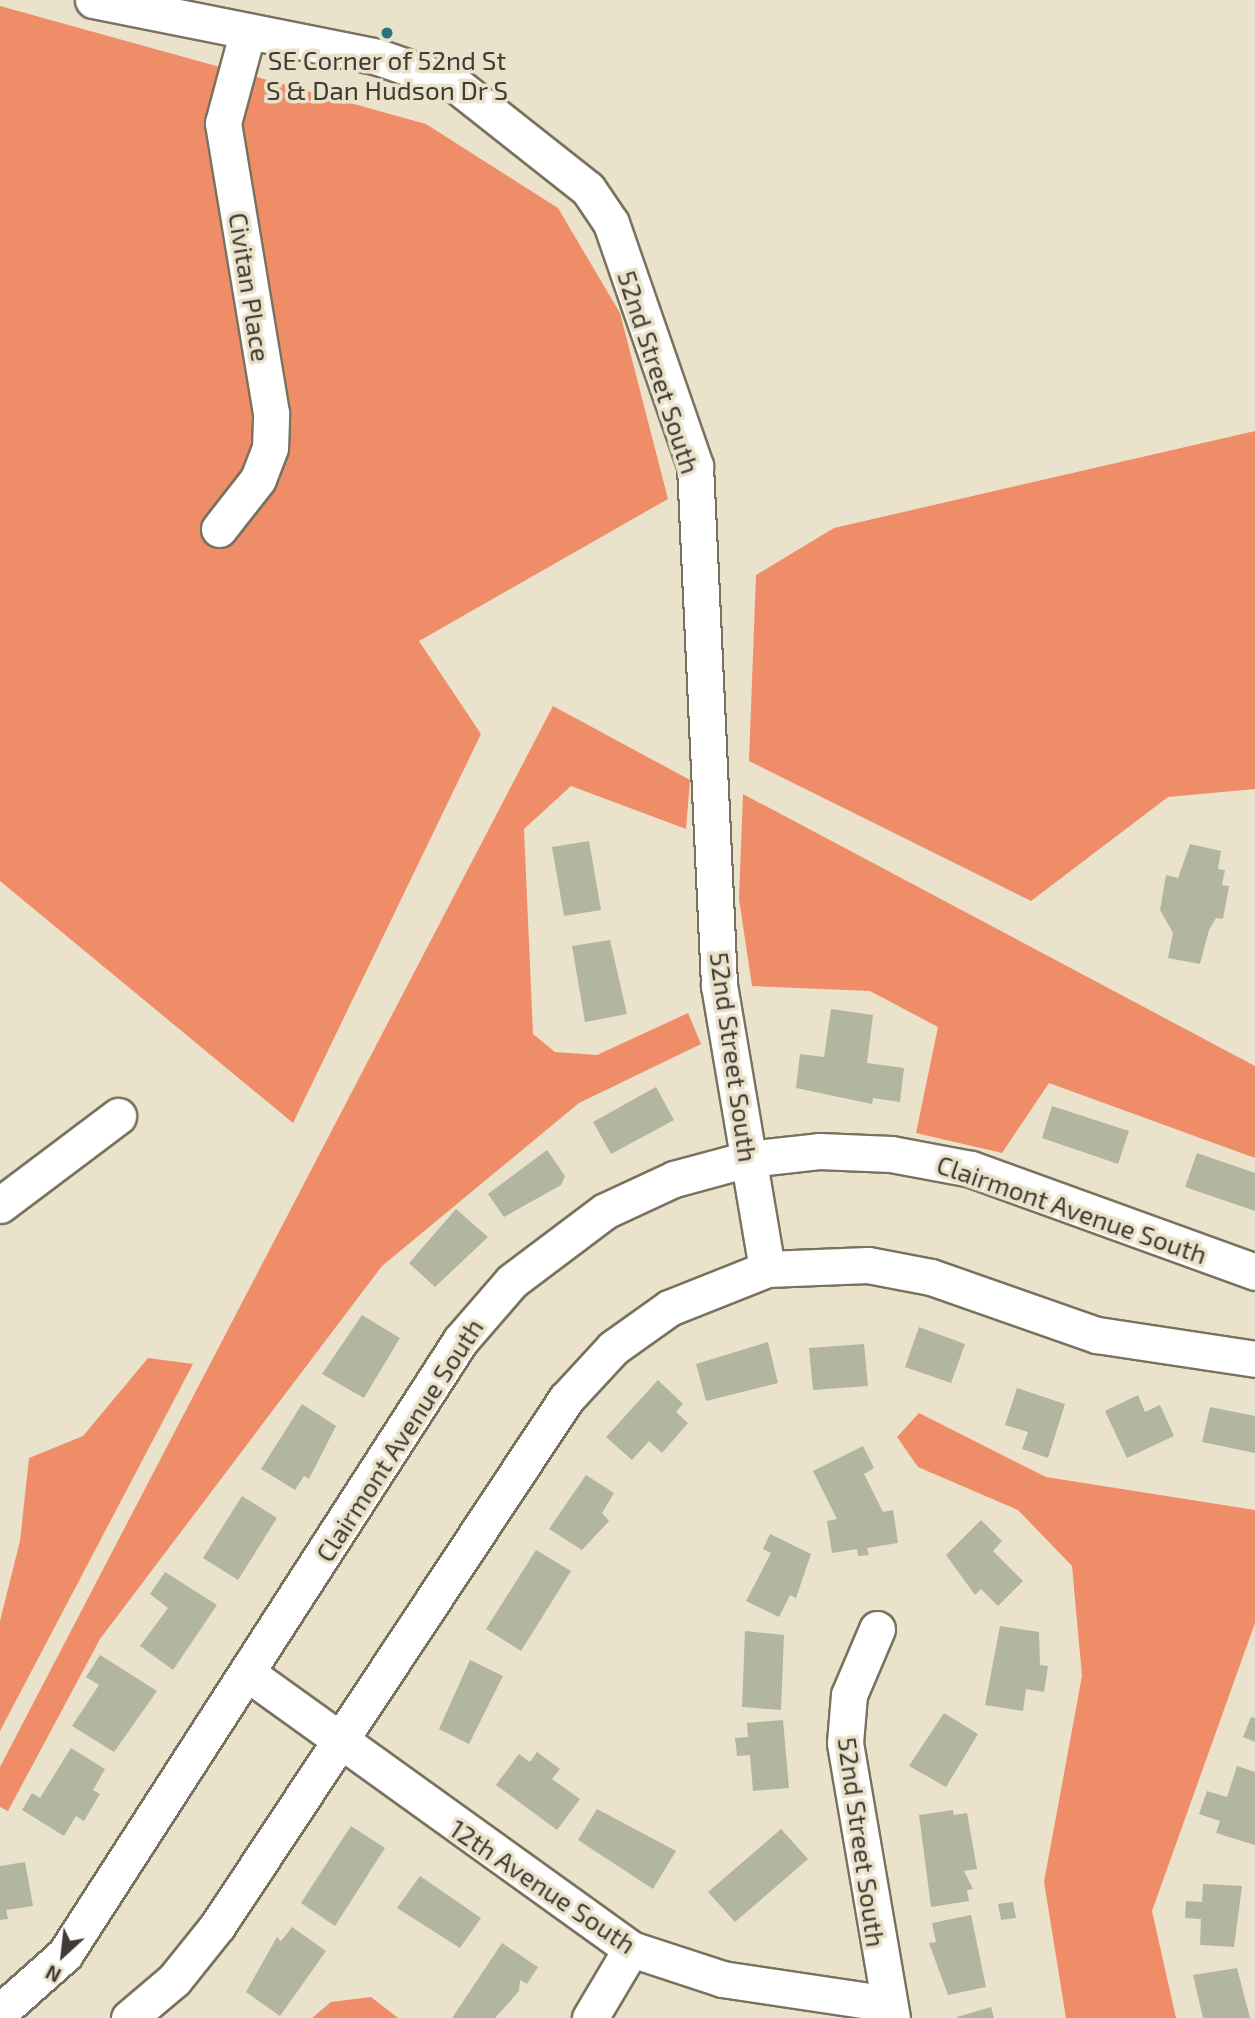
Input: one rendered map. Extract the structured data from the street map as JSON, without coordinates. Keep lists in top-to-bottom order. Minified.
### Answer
{"streets":{"street":["Civitan Place","52nd Street South","Clairmont Avenue South","12th Avenue South"]},"crossings":[["Civitan Place","52nd Street South"],["52nd Street South","Clairmont Avenue South"],["52nd Street South","12th Avenue South"],["Clairmont Avenue South","12th Avenue South"]],"places":["SE Corner of 52nd St S & Dan Hudson Dr S"],"north":"bottom left"}
